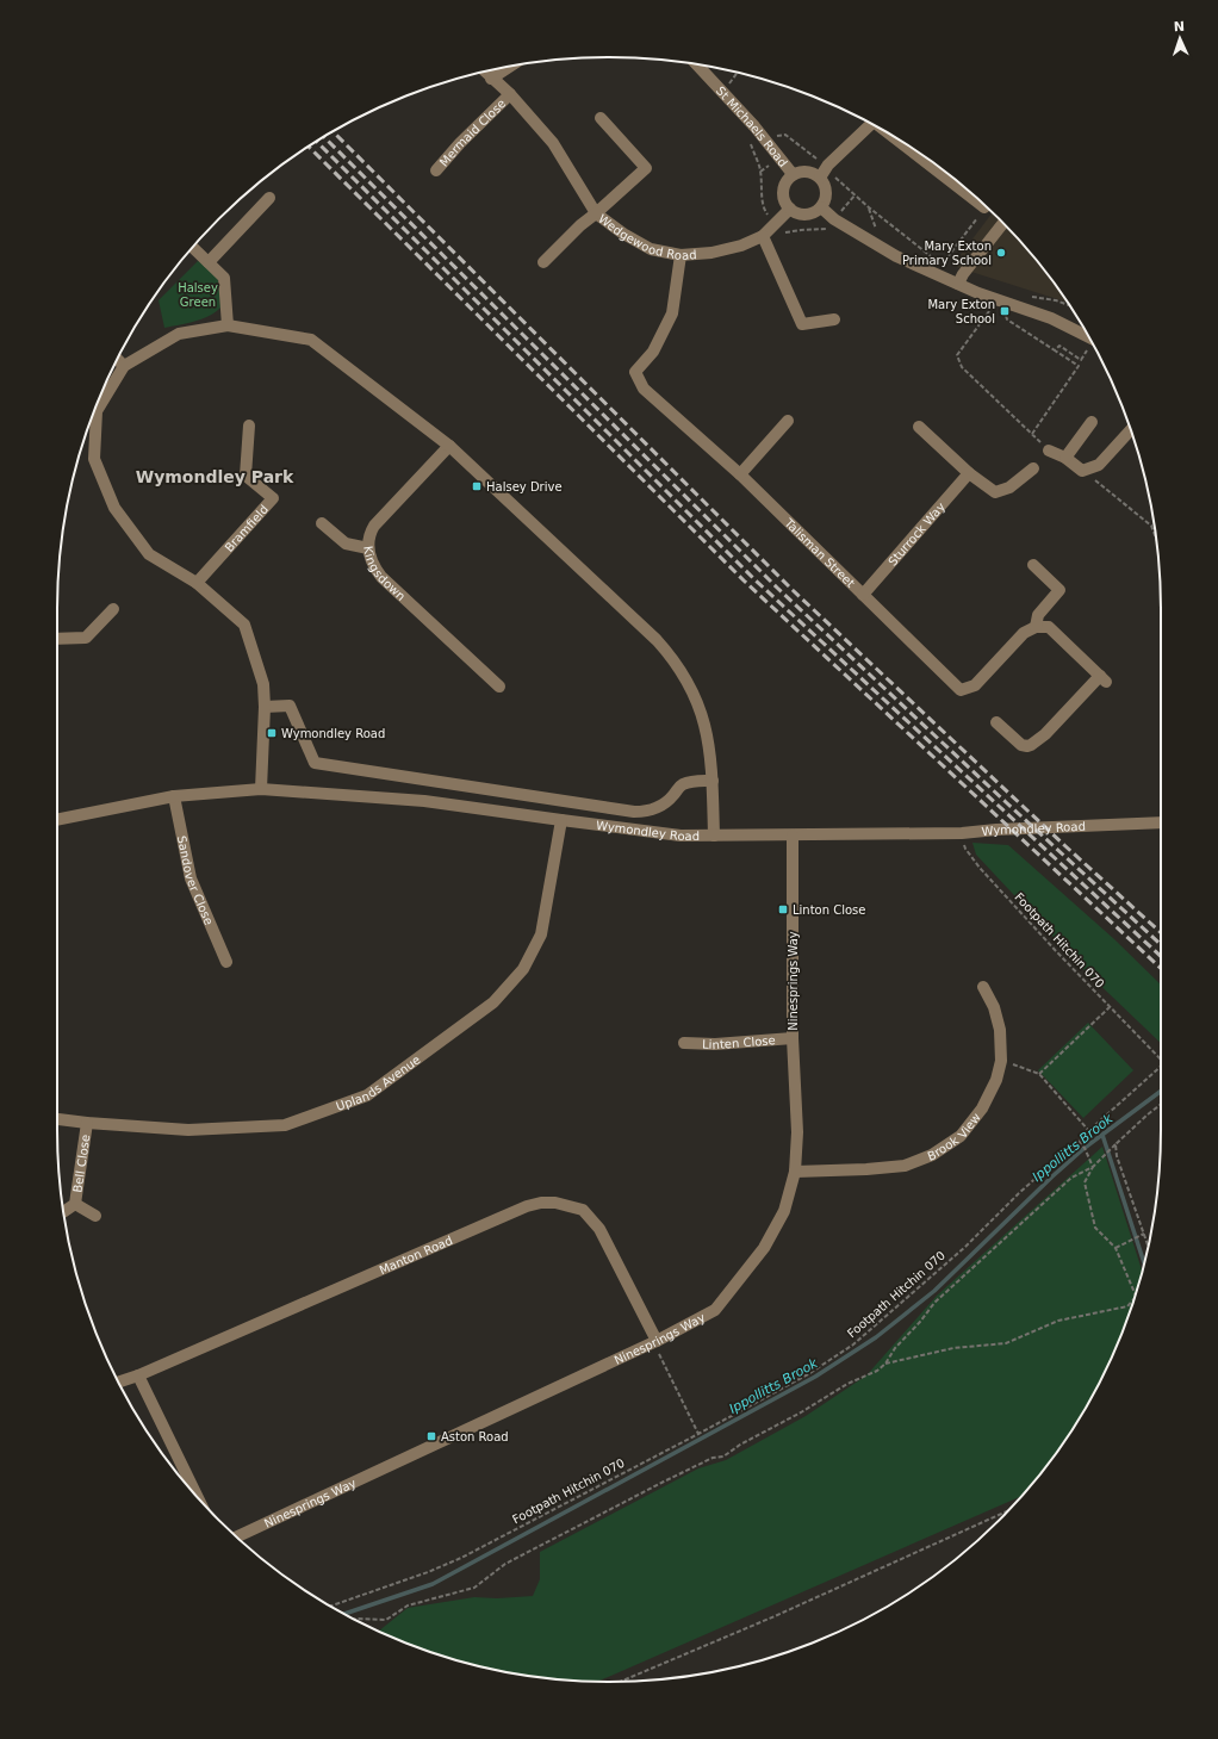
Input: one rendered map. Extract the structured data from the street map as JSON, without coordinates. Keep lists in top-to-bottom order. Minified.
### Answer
{"streets":{"street":["St Michaels Road","Mermaid Close","Wedgewood Road","Bramfield","Sturrock Way","Talisman Street","Kingsdown","Wymondley Road","Sandover Close","Ninesprings Way","Linten Close","Uplands Avenue","Brook View","Bell Close","Manton Road"],"path":["Footpath Hitchin 070"]},"crossings":[["St Michaels Road","Wedgewood Road"],["Mermaid Close","Wedgewood Road"],["Wedgewood Road","Talisman Street"],["Sturrock Way","Talisman Street"],["Wymondley Road","Sandover Close"],["Wymondley Road","Footpath Hitchin 070"],["Wymondley Road","Ninesprings Way"],["Wymondley Road","Uplands Avenue"],["Ninesprings Way","Linten Close"],["Ninesprings Way","Brook View"],["Ninesprings Way","Manton Road"],["Uplands Avenue","Bell Close"]],"districts":["Wymondley Park"],"water":["Ippollitts Brook"],"parks":["Halsey Green"],"places":{"other":["Mary Exton Primary School"],"transit":["Mary Exton School","Halsey Drive","Wymondley Road","Linton Close","Aston Road"]},"north":"top"}
